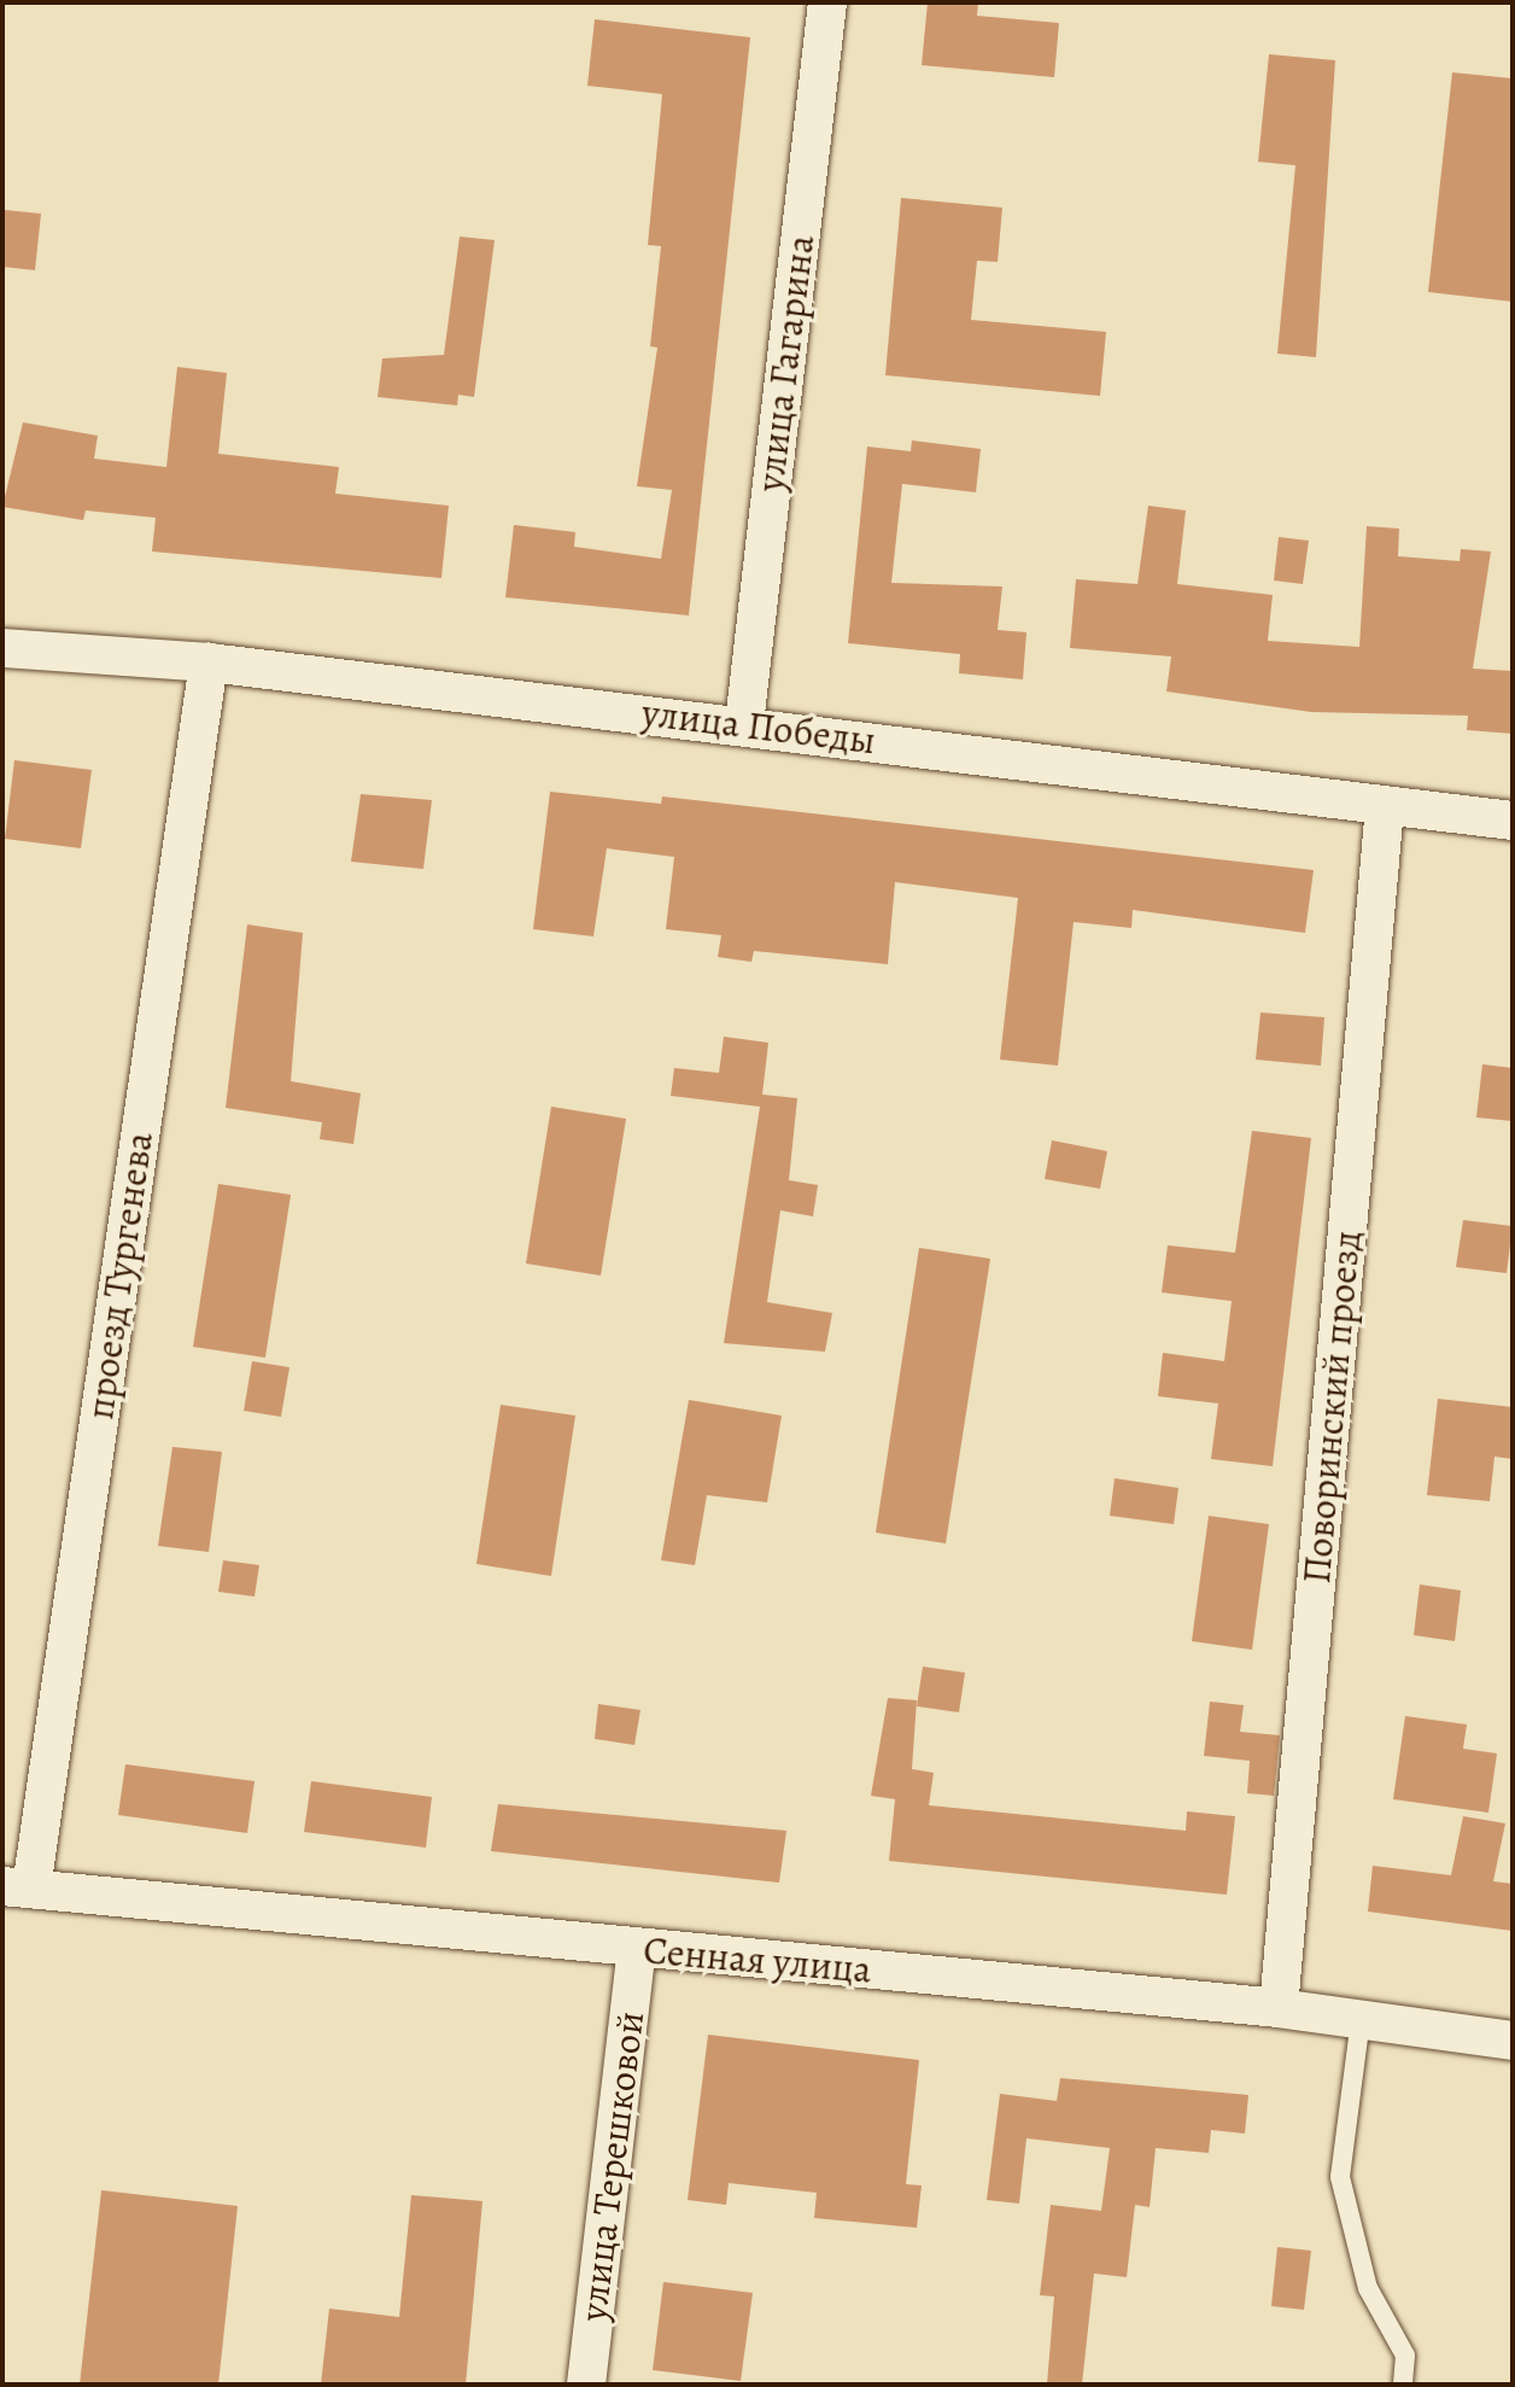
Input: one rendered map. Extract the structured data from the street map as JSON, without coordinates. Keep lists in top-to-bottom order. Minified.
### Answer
{"streets":{"street":["улица Гагарина","улица Победы","проезд Тургенева","Поворинский проезд","Сенная улица","улица Терешковой"]},"crossings":[["улица Гагарина","улица Победы"],["улица Победы","проезд Тургенева"],["улица Победы","Поворинский проезд"],["проезд Тургенева","Сенная улица"],["Поворинский проезд","Сенная улица"],["Сенная улица","улица Терешковой"]]}
